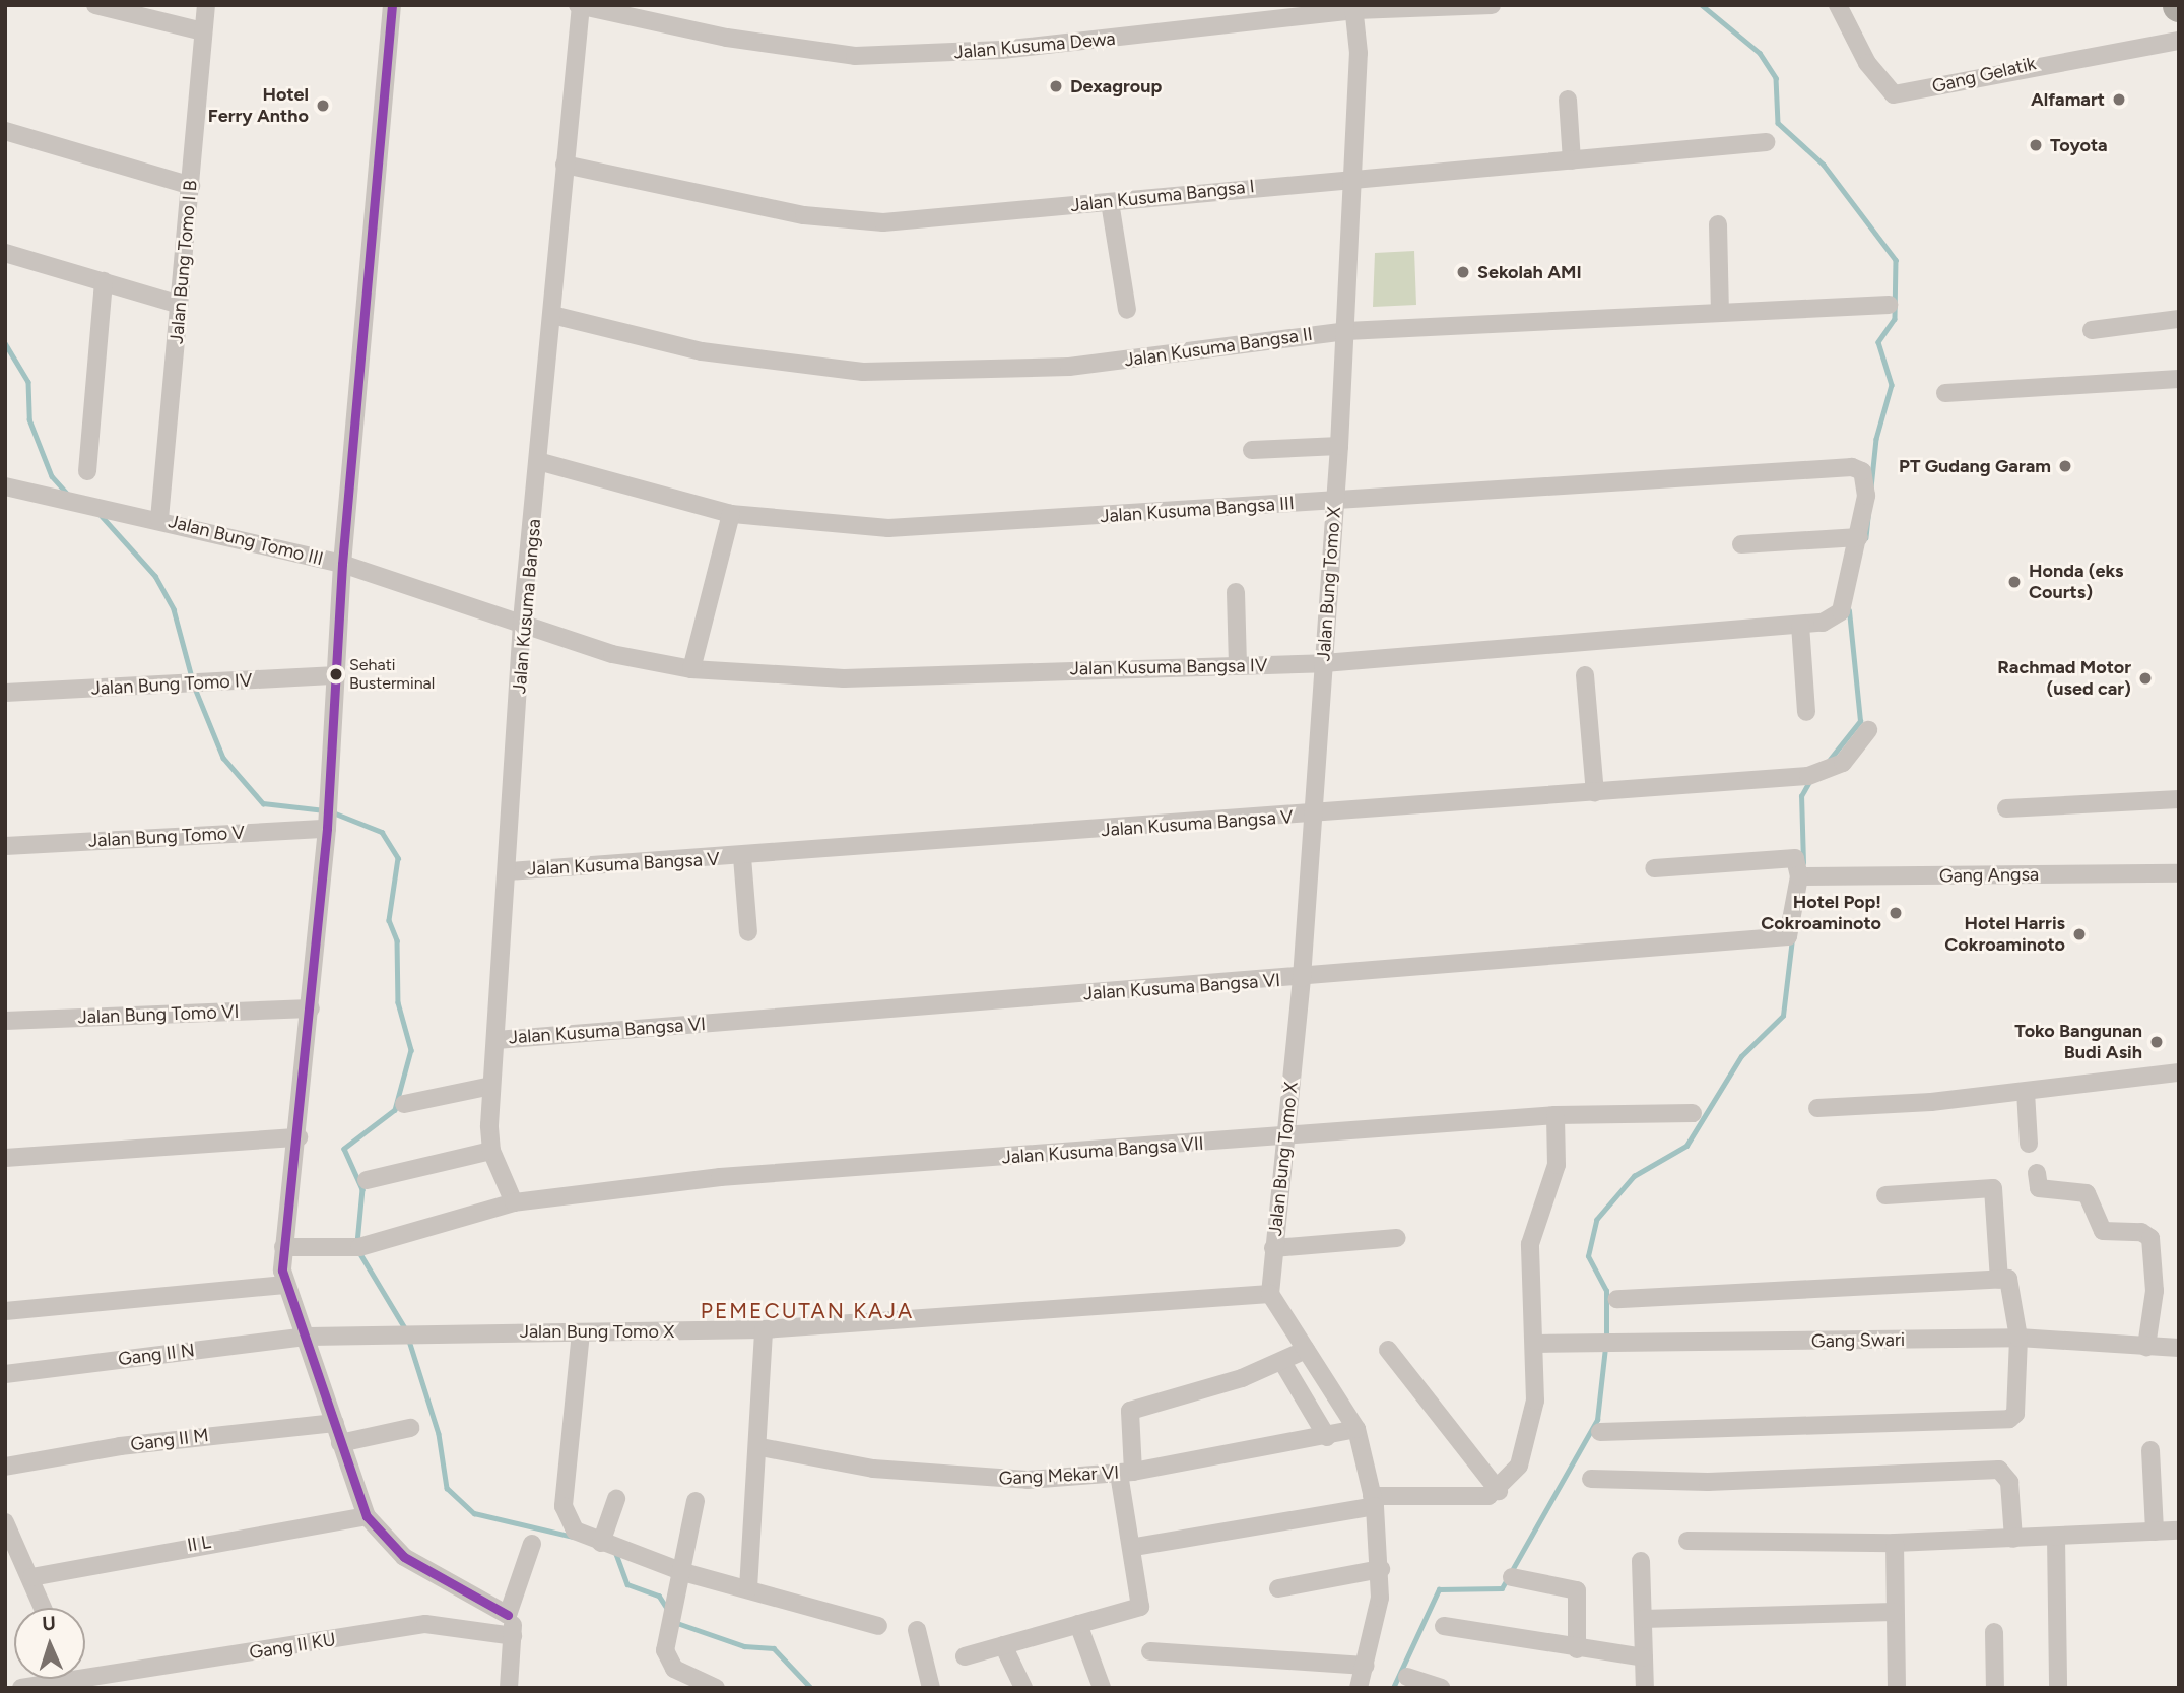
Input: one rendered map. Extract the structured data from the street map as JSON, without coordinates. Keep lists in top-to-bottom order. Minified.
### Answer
{"streets":{"street":["Jalan Kusuma Dewa","Gang Gelatik","Jalan Kusuma Bangsa I","Jalan Bung Tomo I B","Jalan Kusuma Bangsa II","Jalan Kusuma Bangsa III","Jalan Bung Tomo III","Jalan Bung Tomo X","Jalan Kusuma Bangsa","Jalan Kusuma Bangsa IV","Jalan Bung Tomo IV","Jalan Kusuma Bangsa V","Jalan Bung Tomo V","Gang Angsa","Jalan Kusuma Bangsa VI","Jalan Bung Tomo VI","Jalan Kusuma Bangsa VII","Gang Swari","Gang II N","Gang II M","Gang Mekar VI","II L","Gang II KU"]},"crossings":[["Jalan Kusuma Dewa","Jalan Bung Tomo X"],["Jalan Kusuma Dewa","Jalan Kusuma Bangsa"],["Jalan Kusuma Bangsa I","Jalan Bung Tomo X"],["Jalan Kusuma Bangsa I","Jalan Kusuma Bangsa"],["Jalan Bung Tomo I B","Jalan Bung Tomo III"],["Jalan Kusuma Bangsa II","Jalan Bung Tomo X"],["Jalan Kusuma Bangsa II","Jalan Kusuma Bangsa"],["Jalan Kusuma Bangsa III","Jalan Bung Tomo X"],["Jalan Kusuma Bangsa III","Jalan Kusuma Bangsa"],["Jalan Kusuma Bangsa III","Jalan Kusuma Bangsa IV"],["Jalan Bung Tomo III","Jalan Kusuma Bangsa"],["Jalan Bung Tomo III","Jalan Kusuma Bangsa IV"],["Jalan Bung Tomo X","Jalan Kusuma Bangsa IV"],["Jalan Bung Tomo X","Jalan Kusuma Bangsa V"],["Jalan Bung Tomo X","Jalan Kusuma Bangsa VI"],["Jalan Bung Tomo X","Jalan Kusuma Bangsa VII"],["Jalan Bung Tomo X","Gang II N"],["Jalan Kusuma Bangsa","Jalan Kusuma Bangsa IV"],["Jalan Kusuma Bangsa","Jalan Kusuma Bangsa V"],["Jalan Kusuma Bangsa","Jalan Kusuma Bangsa VI"],["Jalan Kusuma Bangsa","Jalan Kusuma Bangsa VII"],["Gang Angsa","Jalan Kusuma Bangsa VI"]],"districts":["PEMECUTAN KAJA"],"places":["Dexagroup","Alfamart","Hotel Ferry Antho","Toyota","Sekolah AMI","PT Gudang Garam","Honda (eks Courts)","Sehati Busterminal","Rachmad Motor (used car)","Hotel Pop! Cokroaminoto","Hotel Harris Cokroaminoto","Toko Bangunan Budi Asih"],"north":"top"}
